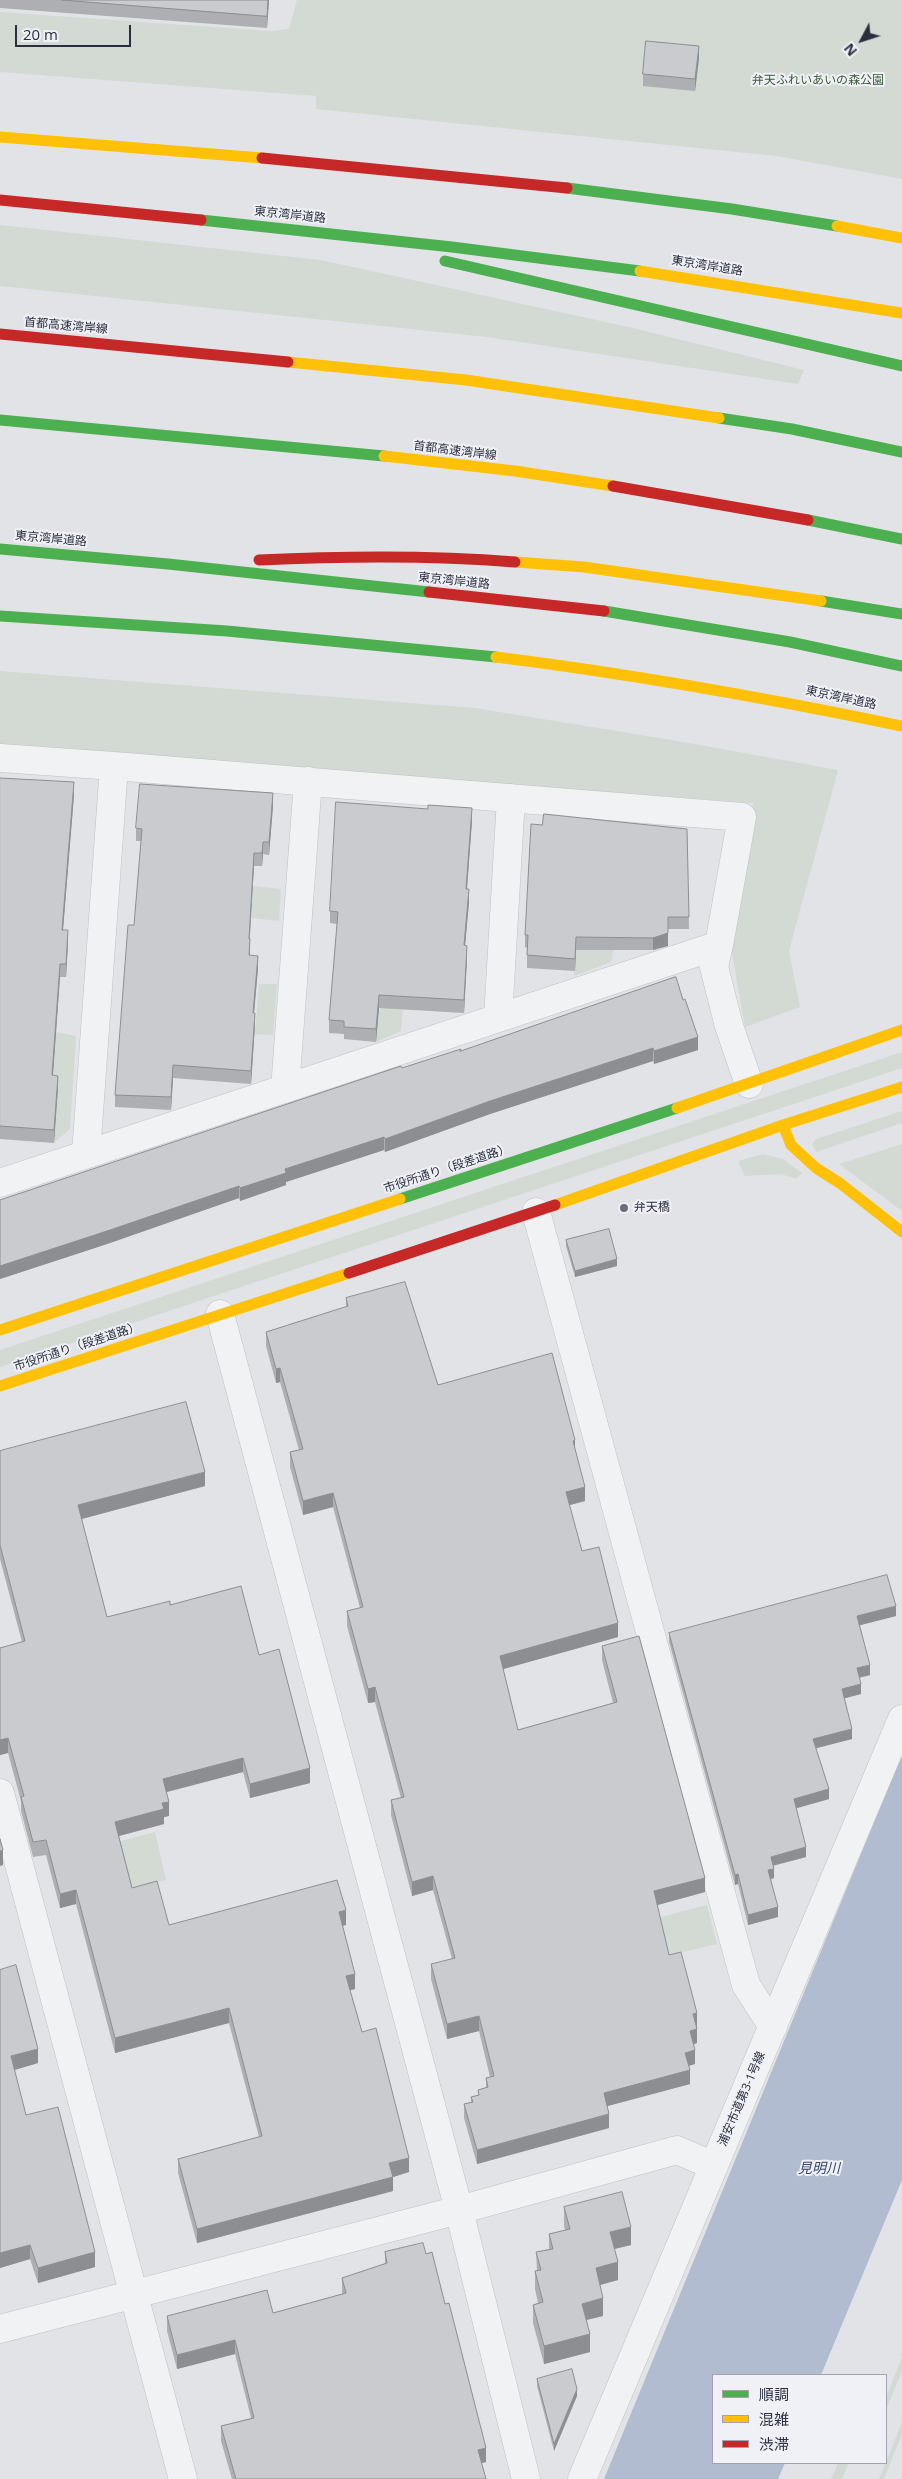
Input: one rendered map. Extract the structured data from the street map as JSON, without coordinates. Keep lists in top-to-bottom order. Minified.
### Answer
{"streets":{"main road":["東京湾岸道路","首都高速湾岸線","市役所通り（段差道路）"],"street":["浦安市道第3-1号線"]},"water":["見明川"],"parks":["弁天ふれいあいの森公園"],"places":["弁天橋"],"legend":["順調","混雑","渋滞"],"scale_bar":"20 m","north":"bottom left"}
